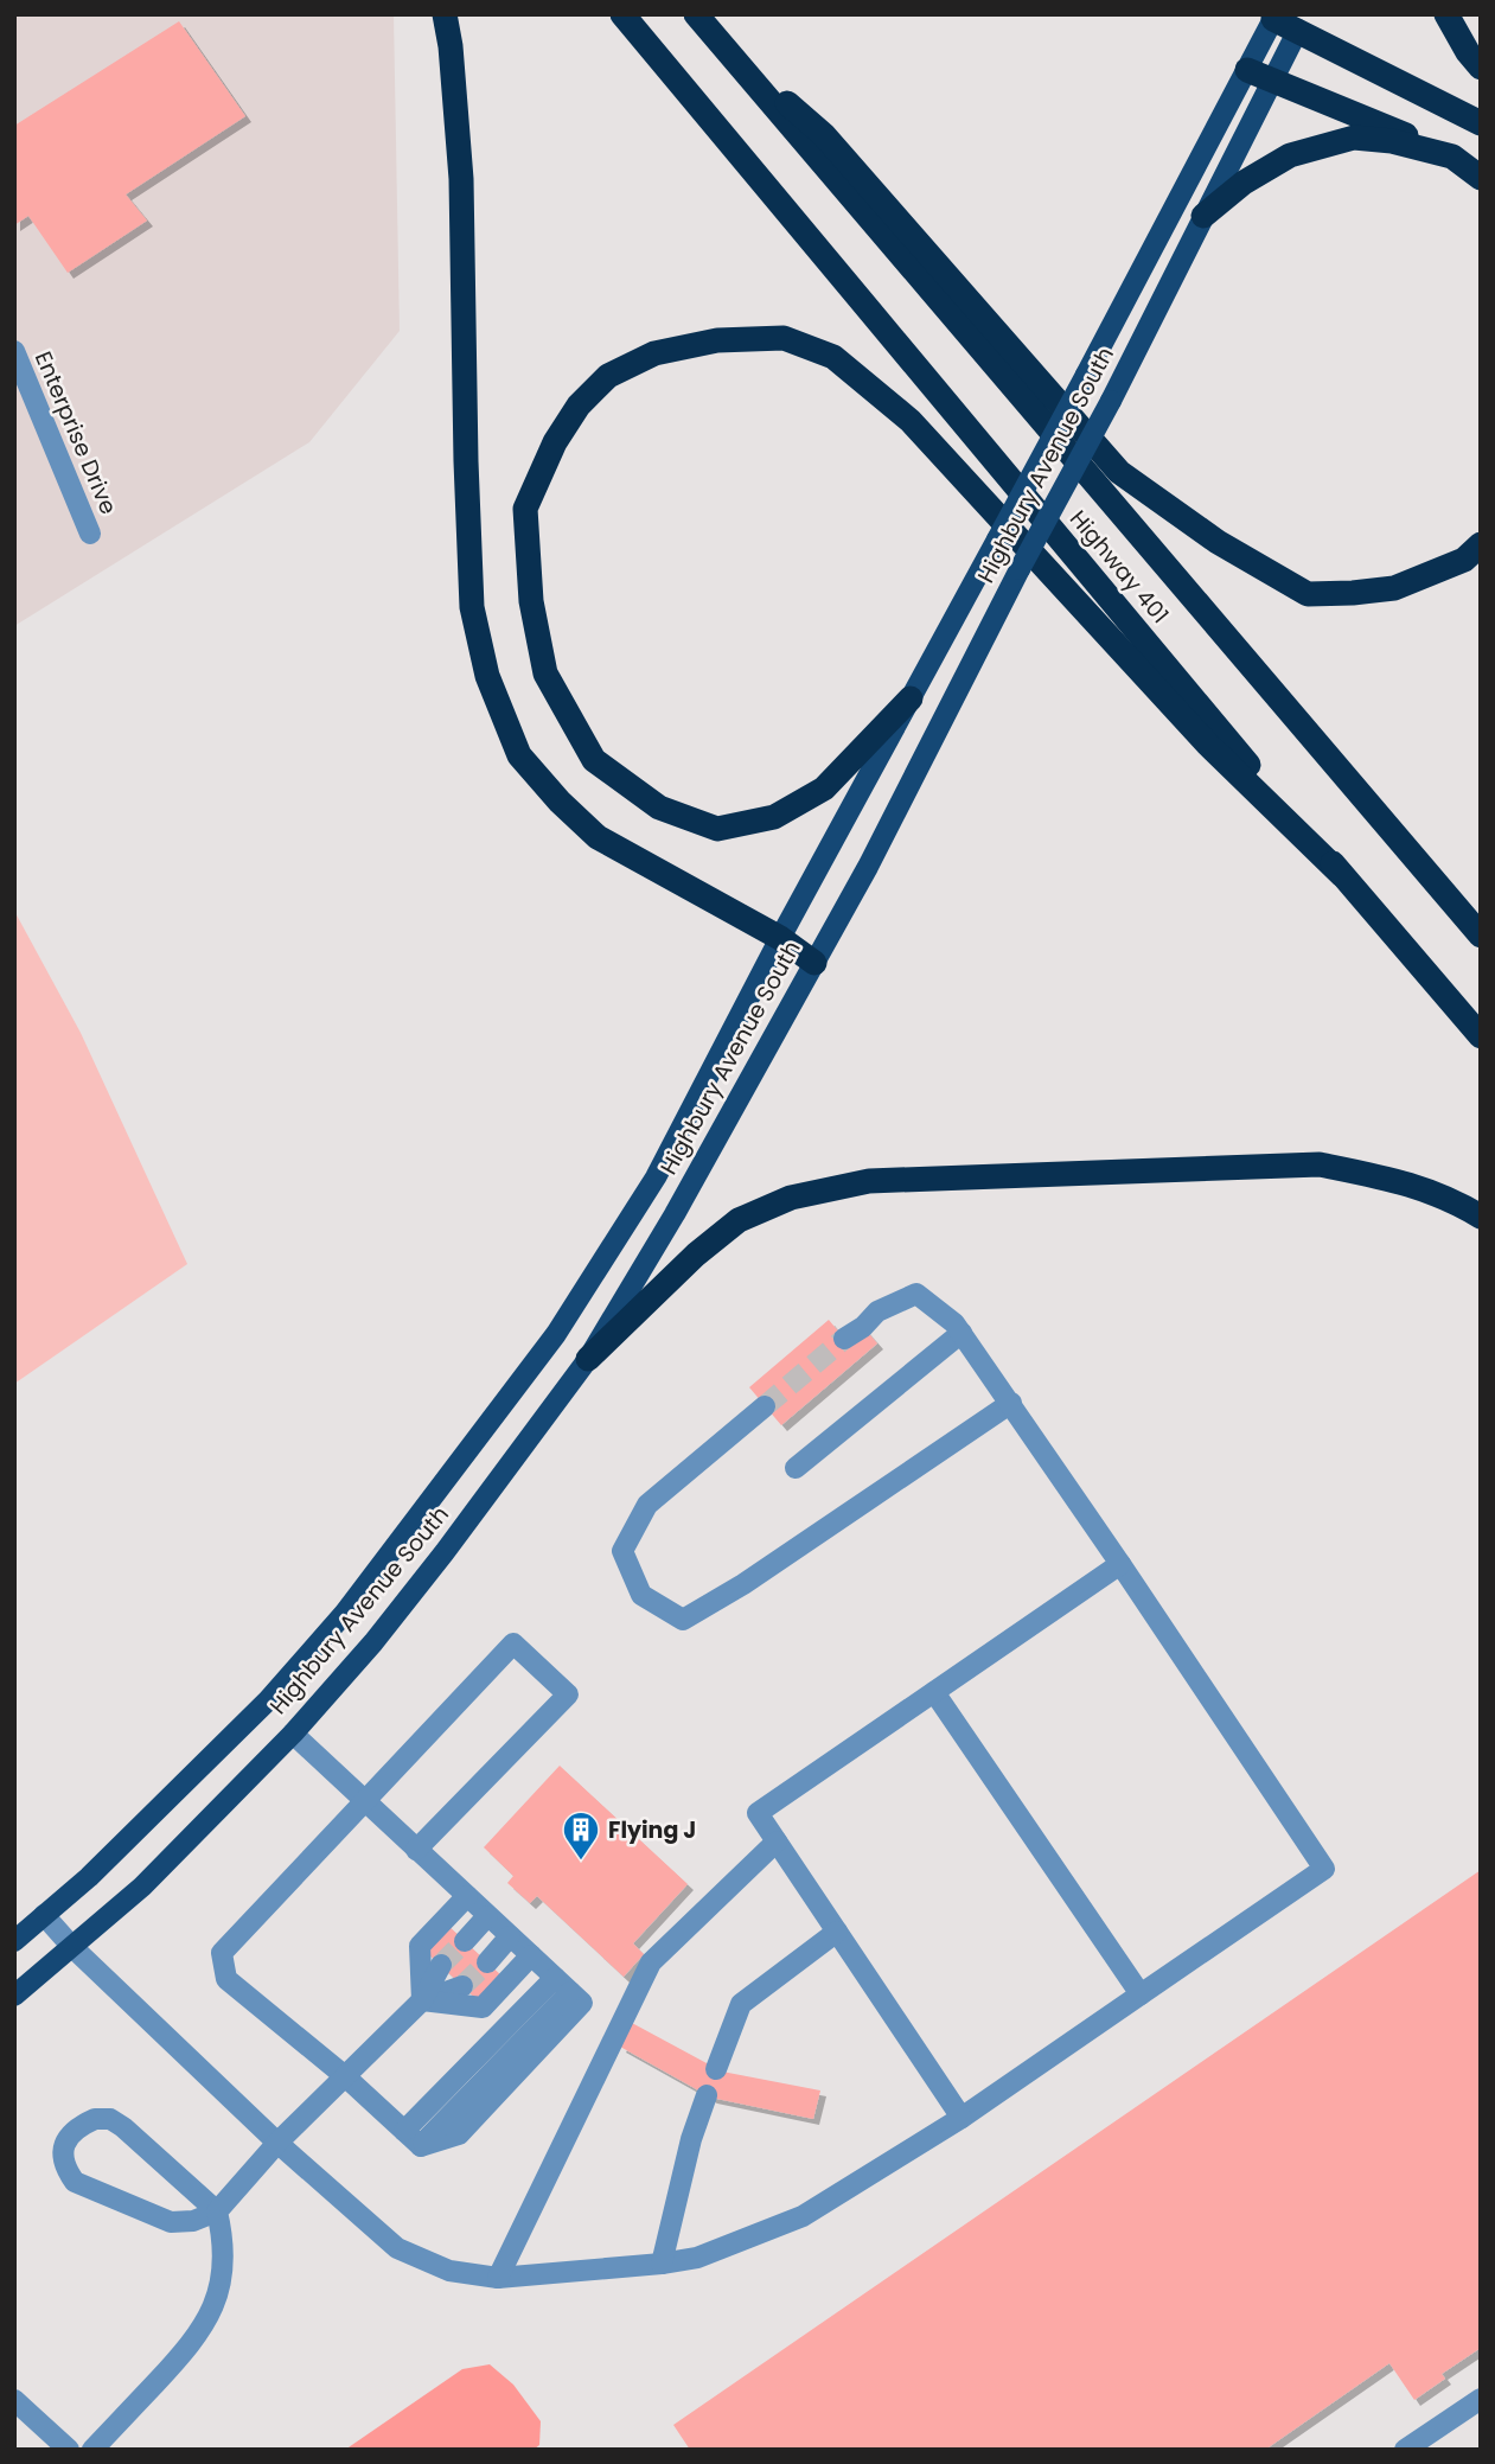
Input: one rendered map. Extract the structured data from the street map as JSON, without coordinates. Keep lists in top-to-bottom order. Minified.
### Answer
{"streets":{"highway":["Highway 401"],"main road":["Highbury Avenue South"],"street":["Enterprise Drive"]},"places":{"building":["Flying J"]}}
